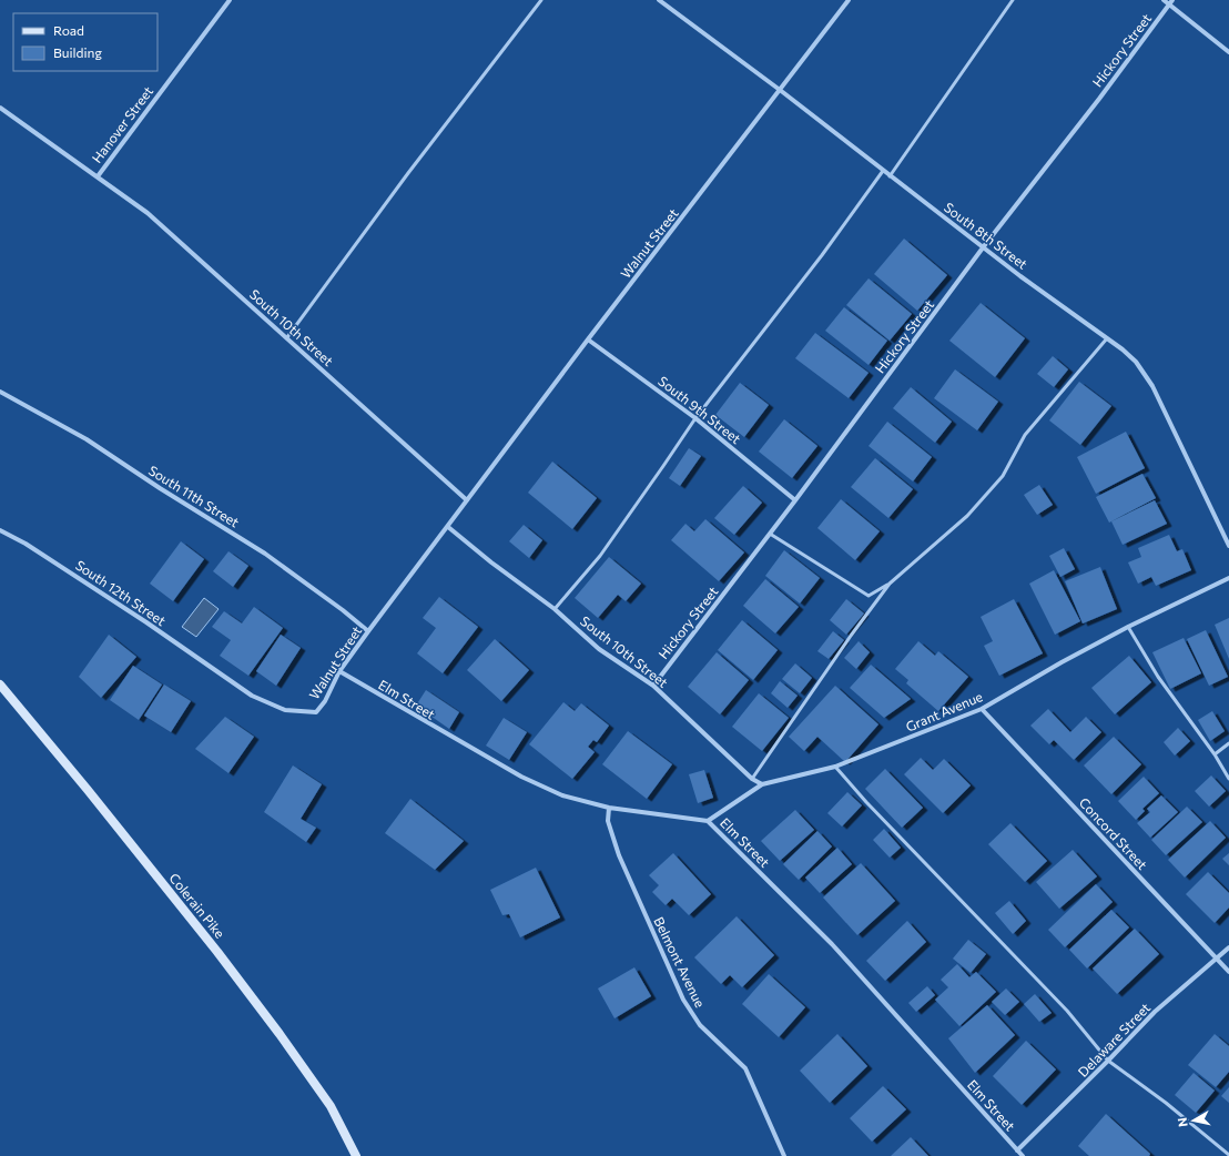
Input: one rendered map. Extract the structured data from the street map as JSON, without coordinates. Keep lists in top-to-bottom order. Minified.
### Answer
{"streets":{"main road":["Colerain Pike"],"street":["Hickory Street","Hanover Street","South 8th Street","Walnut Street","South 10th Street","South 9th Street","South 11th Street","South 12th Street","Elm Street","Grant Avenue","Concord Street","Belmont Avenue","Delaware Street"]},"crossings":[["Hickory Street","South 8th Street"],["Hickory Street","South 10th Street"],["Hickory Street","South 9th Street"],["Hanover Street","South 10th Street"],["South 8th Street","Walnut Street"],["Walnut Street","South 10th Street"],["Walnut Street","South 9th Street"],["Walnut Street","South 11th Street"],["Walnut Street","South 12th Street"],["Walnut Street","Elm Street"],["South 10th Street","Grant Avenue"],["Elm Street","Grant Avenue"],["Elm Street","Belmont Avenue"],["Elm Street","Delaware Street"],["Grant Avenue","Concord Street"],["Concord Street","Delaware Street"]],"legend":["Road","Building"],"north":"left"}
